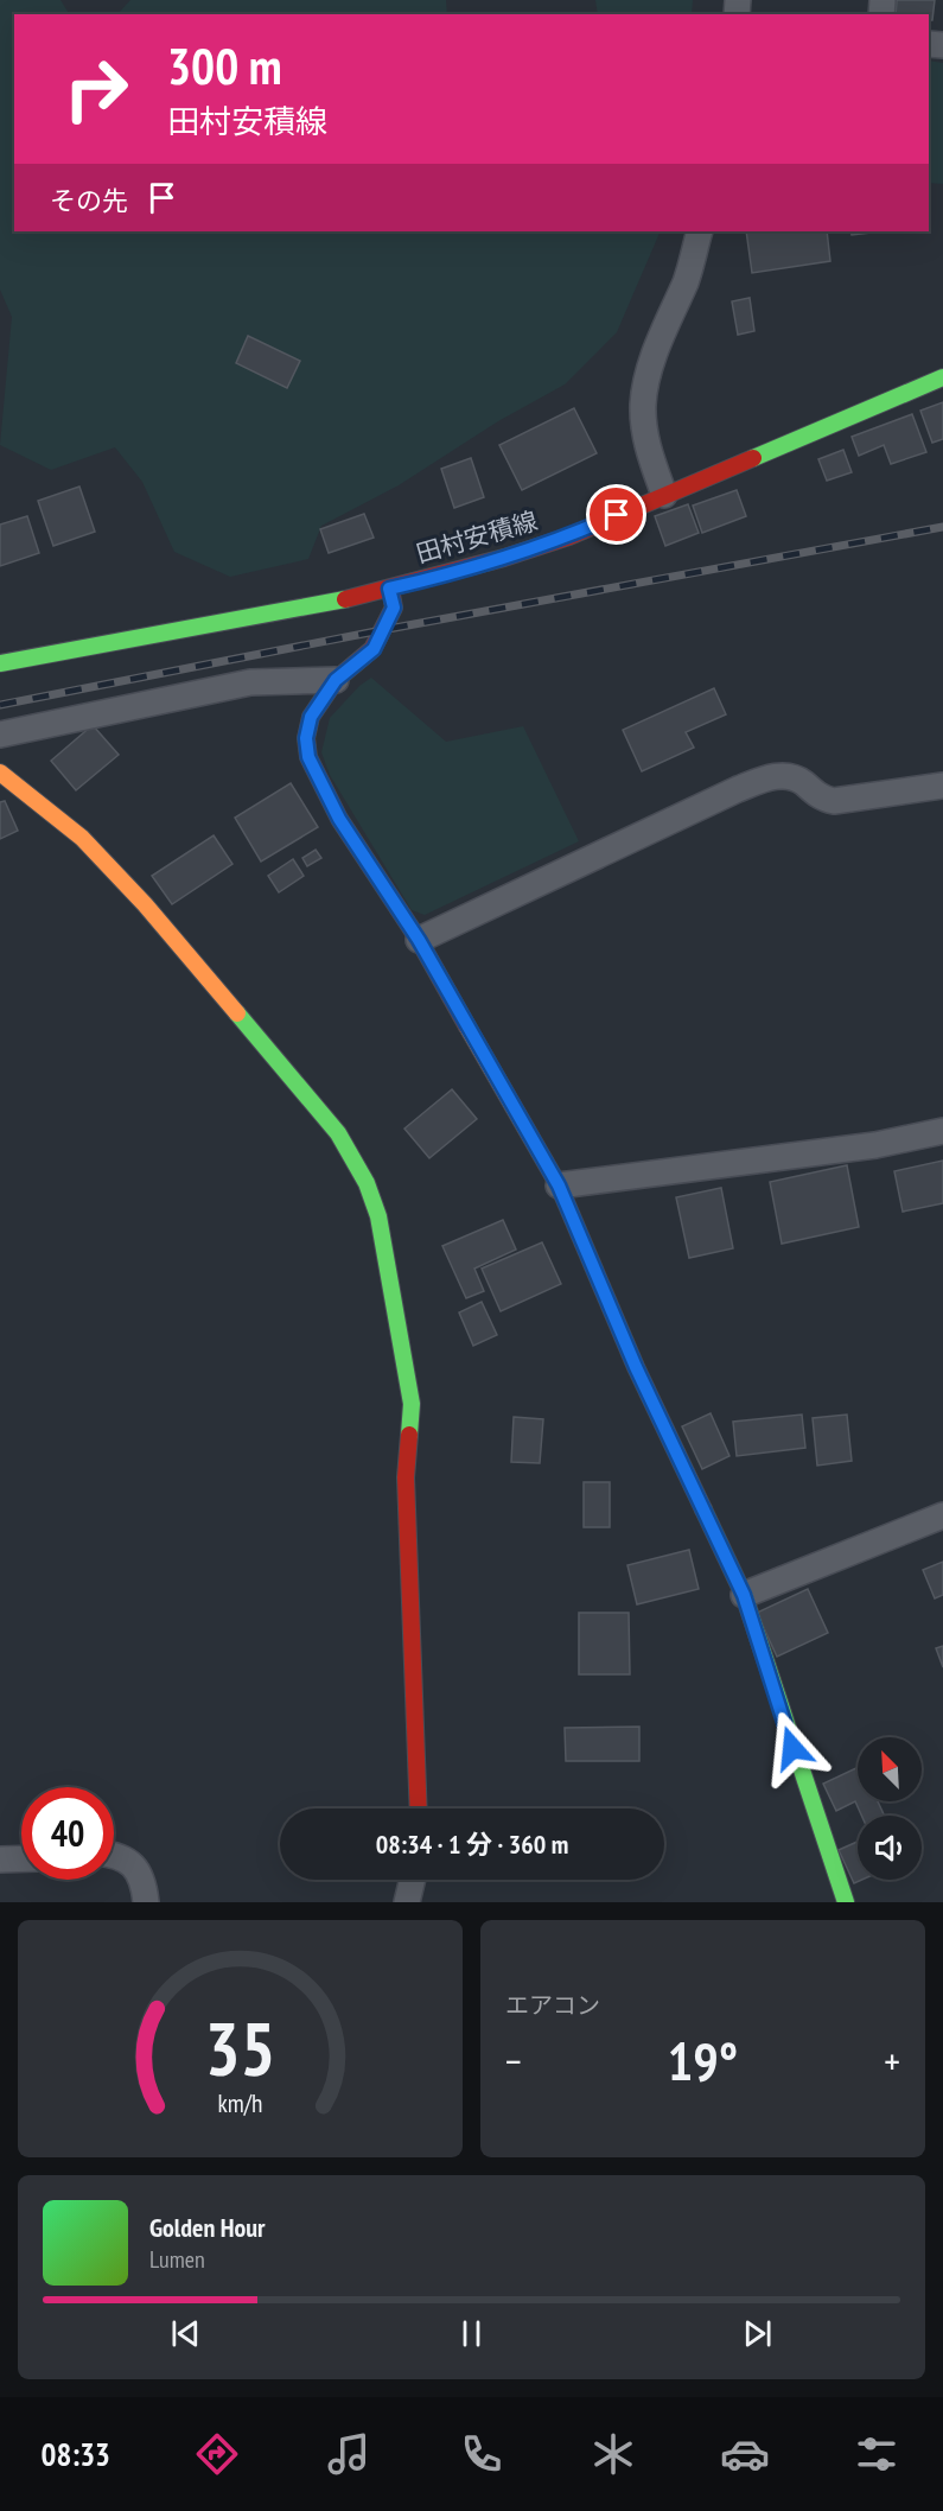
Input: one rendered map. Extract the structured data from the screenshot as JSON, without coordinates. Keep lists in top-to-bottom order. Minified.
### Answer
{"streets":{"street":["田村安積線"]},"north":"top left","page":{"turn":["300 m","田村安積線"],"then":"その先","limit":"40","trip":"08:34 · 1 分 · 360 m","tile":"エアコン","heat":["−","19°","+"],"song":["Golden Hour","Lumen"],"tabs":"08:33","gauge":["35","km/h"]}}
